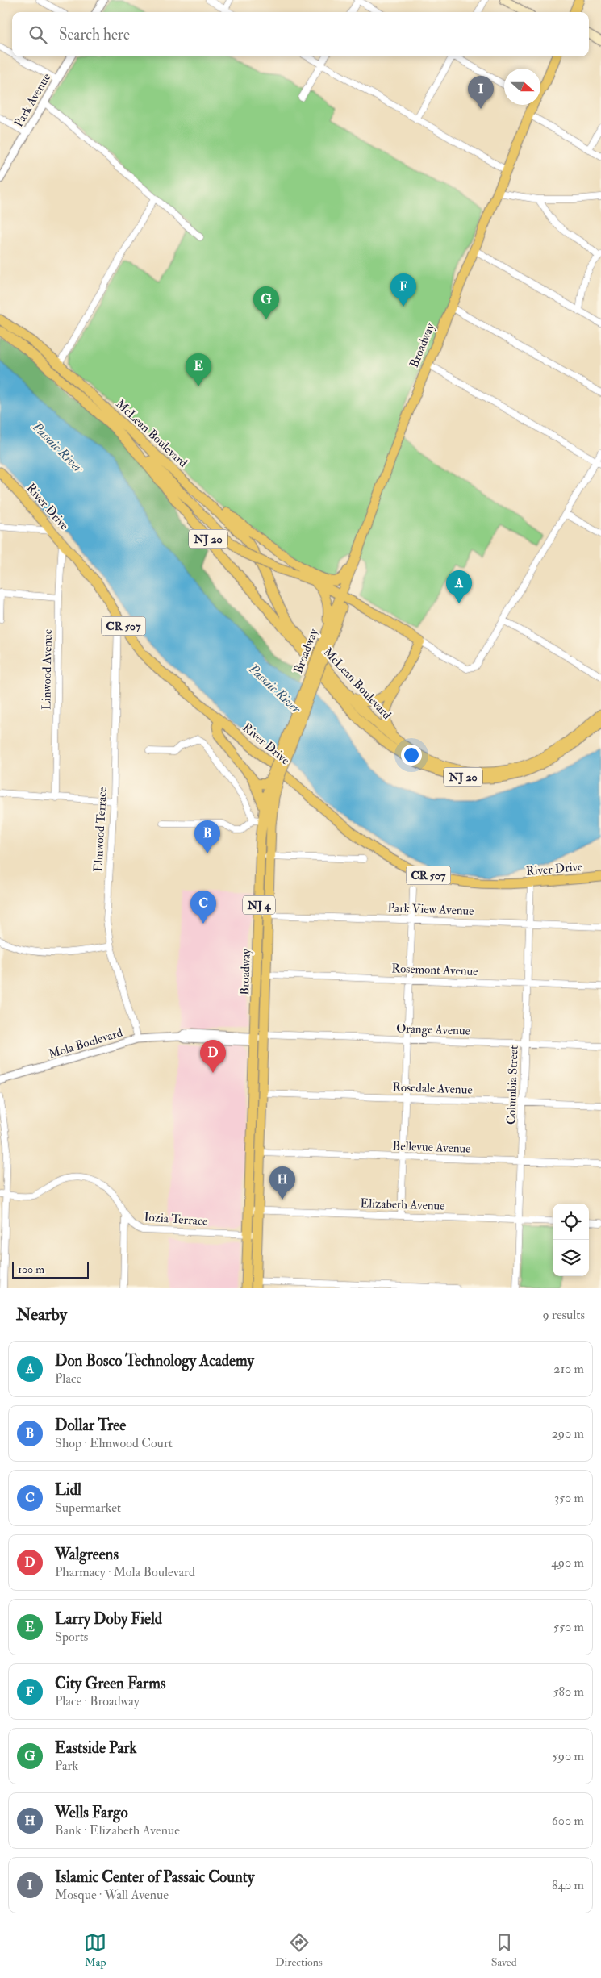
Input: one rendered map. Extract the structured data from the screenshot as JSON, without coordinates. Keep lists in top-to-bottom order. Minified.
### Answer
{"streets":{"main road":["Broadway","McLean Boulevard","River Drive","NJ 20","CR 507","NJ 4"],"street":["Park Avenue","Linwood Avenue","Elmwood Terrace","Park View Avenue","Rosemont Avenue","Orange Avenue","Mola Boulevard","Columbia Street","Rosedale Avenue","Bellevue Avenue","Elizabeth Avenue","Iozia Terrace"]},"crossings":[["Broadway","Park View Avenue"],["Broadway","Rosemont Avenue"],["Broadway","Orange Avenue"],["Broadway","Mola Boulevard"],["Broadway","Rosedale Avenue"],["Broadway","Bellevue Avenue"],["Broadway","Elizabeth Avenue"],["Broadway","Iozia Terrace"],["River Drive","Linwood Avenue"],["River Drive","Elmwood Terrace"],["River Drive","Columbia Street"],["Elmwood Terrace","Mola Boulevard"],["Park View Avenue","Columbia Street"],["Rosemont Avenue","Columbia Street"],["Orange Avenue","Columbia Street"],["Columbia Street","Rosedale Avenue"],["Columbia Street","Bellevue Avenue"],["Columbia Street","Elizabeth Avenue"]],"water":["Passaic River"],"scale_bar":"100 m","north":"right","page":{"search":"Search here","pins":["I","F","G","E","A","B","C","D","H"],"scale":"100 m","heading":["Nearby","9 results"],"list":[{"mark":"A","name":"Don Bosco Technology Academy","note":"Place","value":"210 m"},{"mark":"B","name":"Dollar Tree","note":"Shop · Elmwood Court","value":"290 m"},{"mark":"C","name":"Lidl","note":"Supermarket","value":"350 m"},{"mark":"D","name":"Walgreens","note":"Pharmacy · Mola Boulevard","value":"490 m"},{"mark":"E","name":"Larry Doby Field","note":"Sports","value":"550 m"},{"mark":"F","name":"City Green Farms","note":"Place · Broadway","value":"580 m"},{"mark":"G","name":"Eastside Park","note":"Park","value":"590 m"},{"mark":"H","name":"Wells Fargo","note":"Bank · Elizabeth Avenue","value":"600 m"},{"mark":"I","name":"Islamic Center of Passaic County","note":"Mosque · Wall Avenue","value":"840 m"}],"nav":["Map","Directions","Saved"]}}
